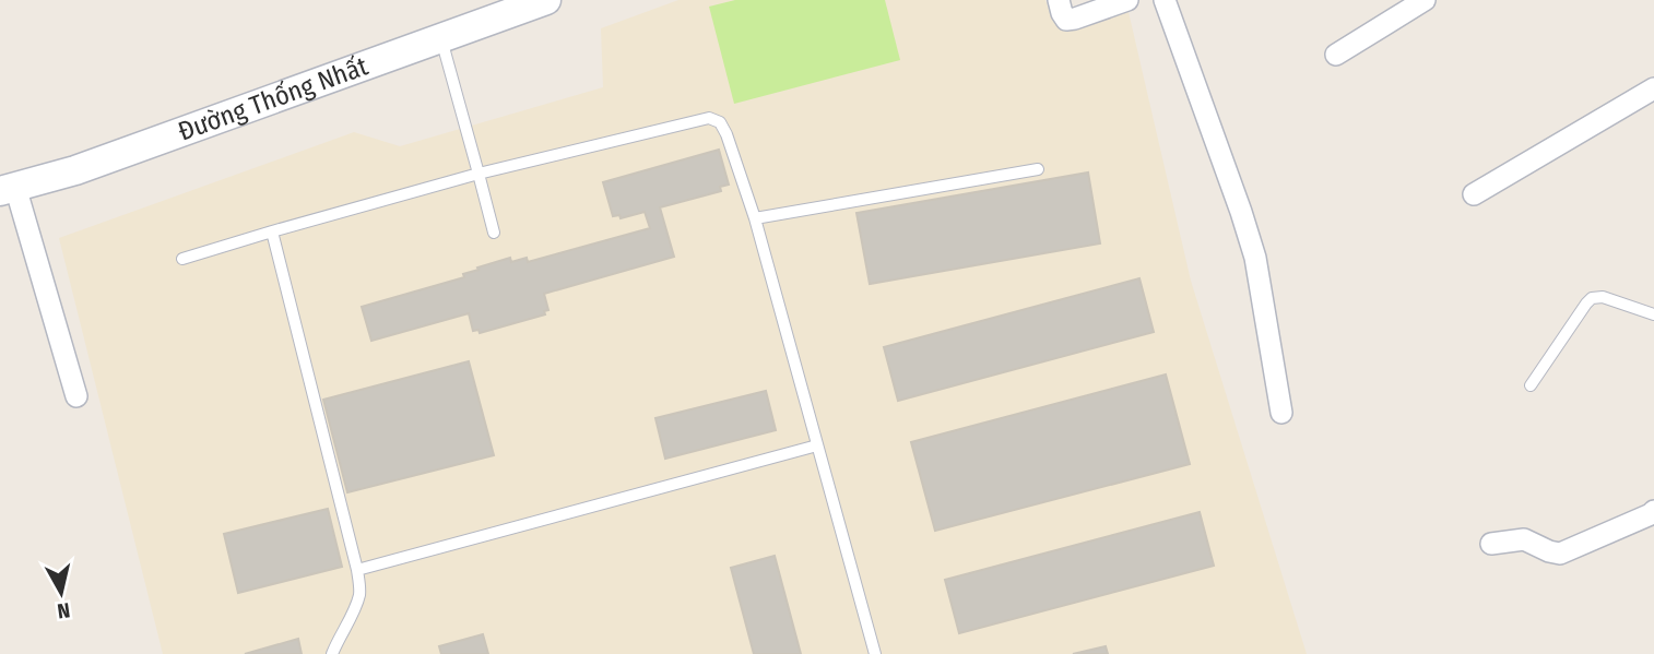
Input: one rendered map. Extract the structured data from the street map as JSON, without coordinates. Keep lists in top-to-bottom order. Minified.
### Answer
{"streets":{"street":["Đường Thống Nhất"]},"north":"bottom"}
